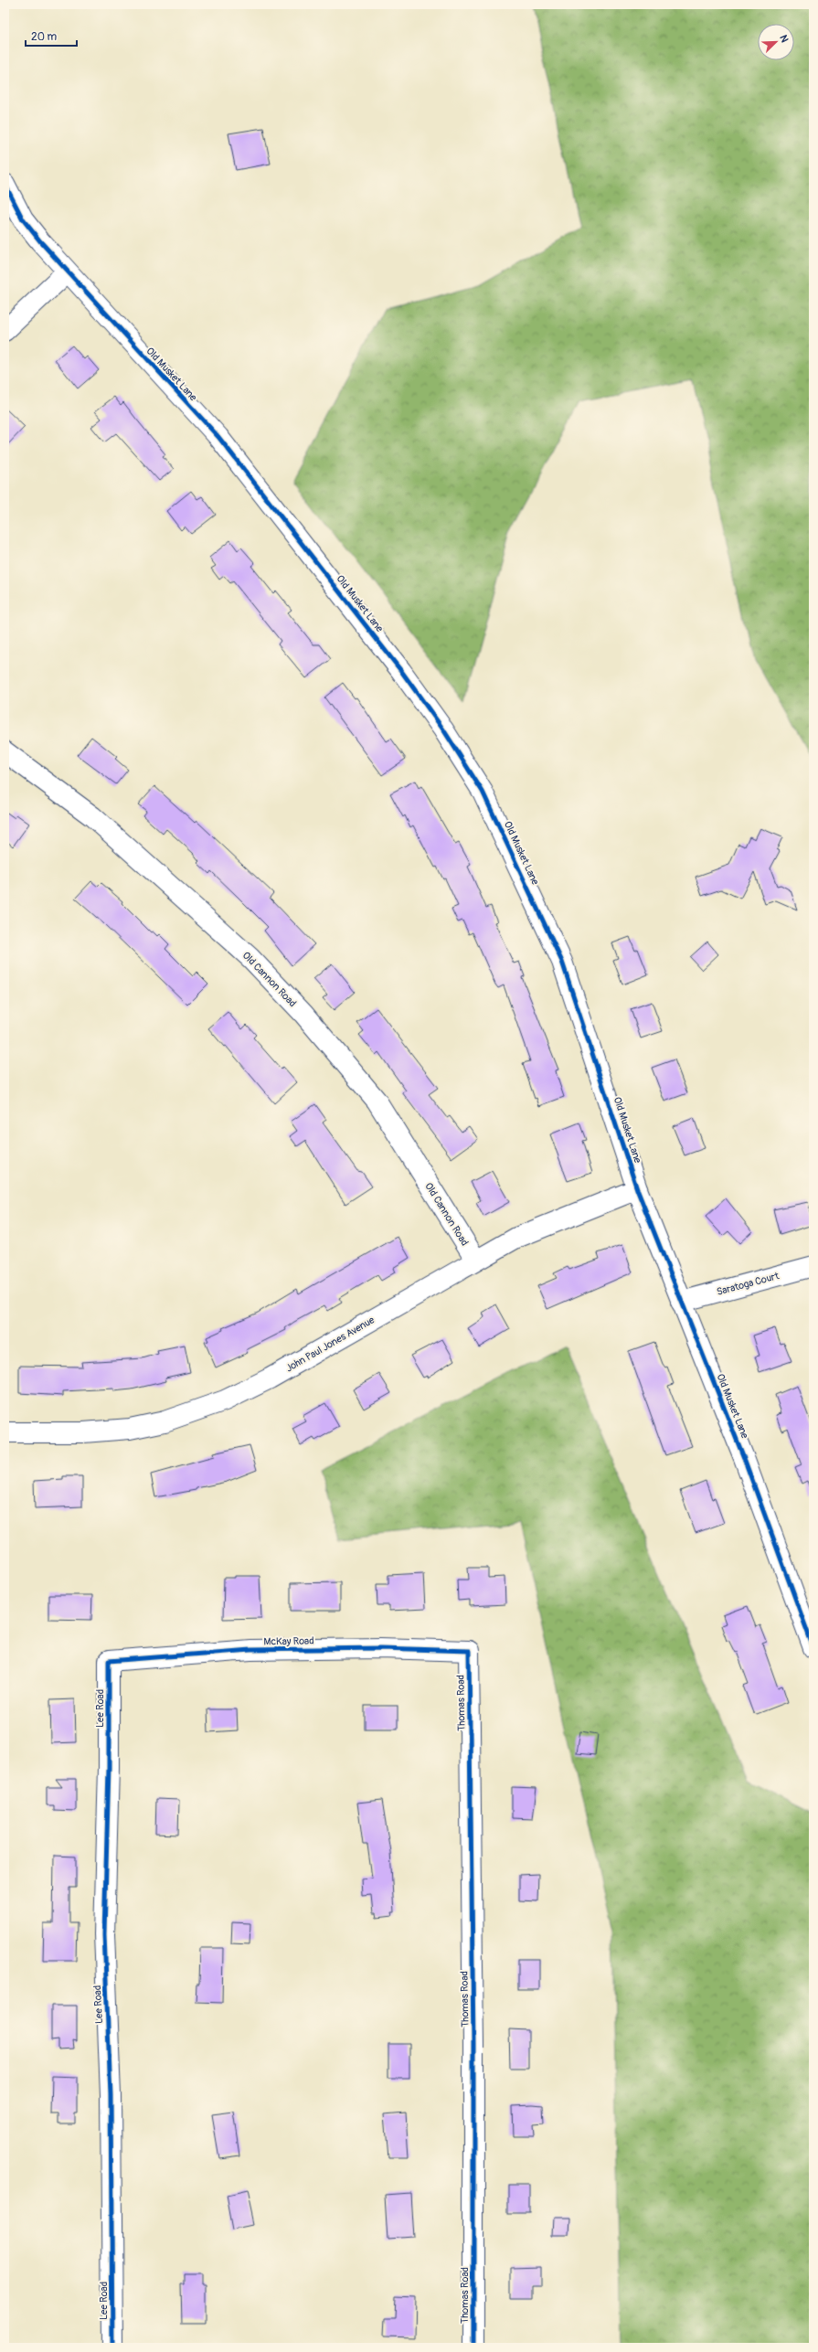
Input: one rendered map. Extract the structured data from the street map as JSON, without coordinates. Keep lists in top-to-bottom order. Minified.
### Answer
{"streets":{"street":["Old Musket Lane","Old Cannon Road","Saratoga Court","John Paul Jones Avenue","McKay Road","Thomas Road","Lee Road"]},"crossings":[["Old Musket Lane","Saratoga Court"],["Old Musket Lane","John Paul Jones Avenue"],["Old Cannon Road","John Paul Jones Avenue"],["McKay Road","Thomas Road"],["McKay Road","Lee Road"]],"scale_bar":"20 m","north":"top right"}
